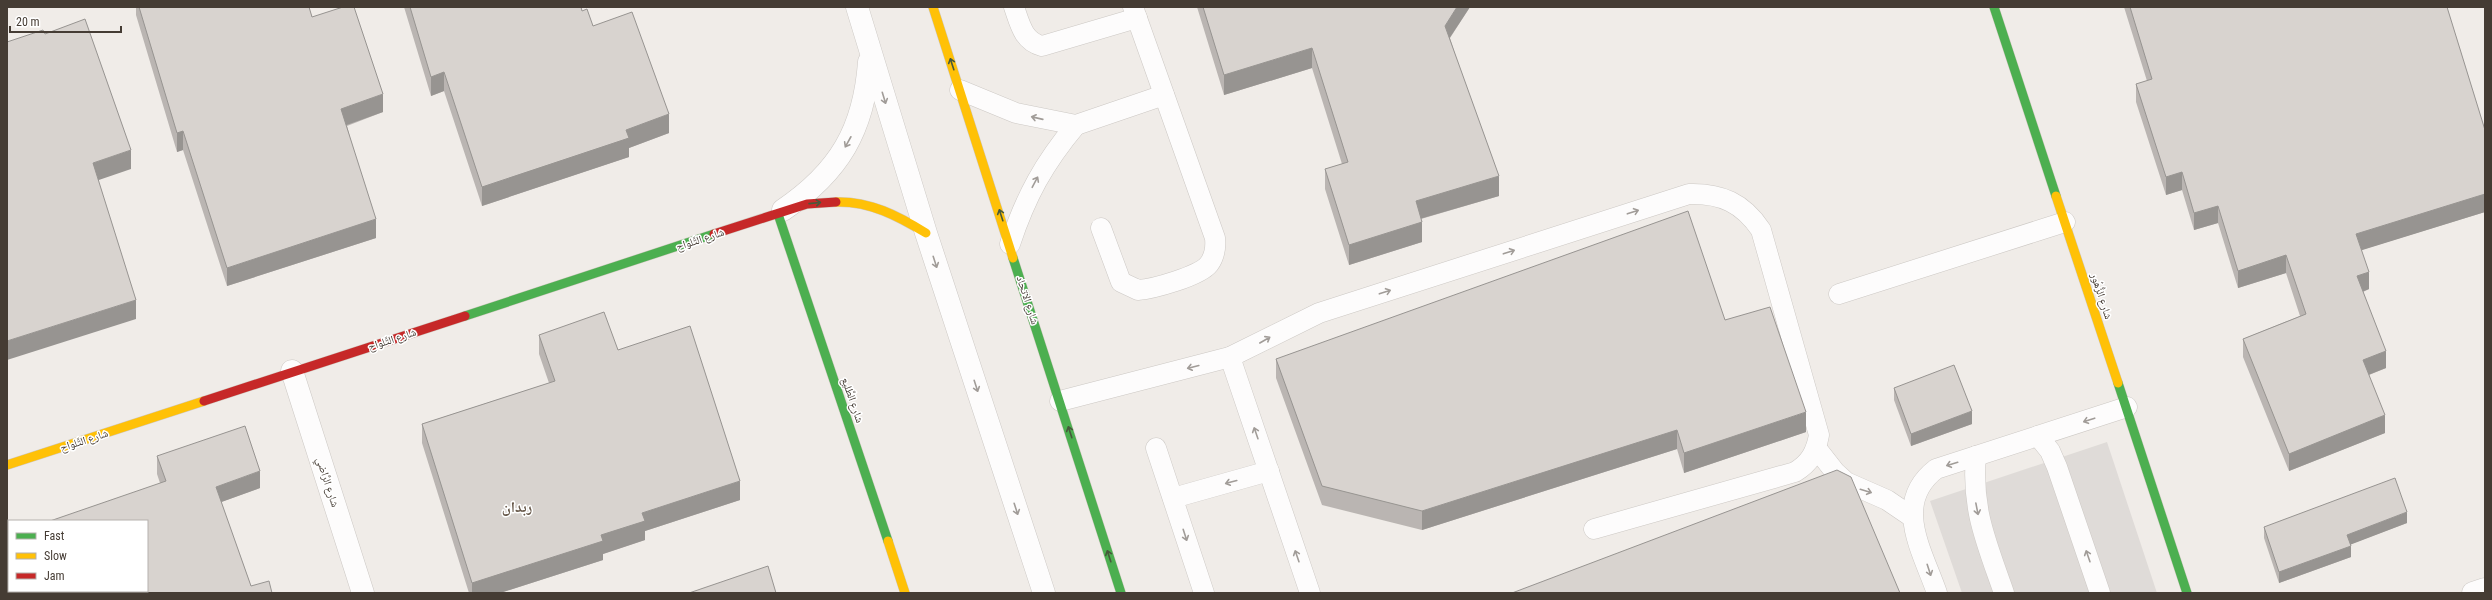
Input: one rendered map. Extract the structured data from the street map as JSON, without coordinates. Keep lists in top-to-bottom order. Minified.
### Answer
{"streets":{"street":["شارع التِّلواح","شارع الزُّهُور","شارع الاتحاد","شارع الطَّليع","شارع الرَّاضي"]},"crossings":[["شارع التِّلواح","شارع الطَّليع"],["شارع التِّلواح","شارع الرَّاضي"]],"districts":["ربدان"],"legend":["Fast","Slow","Jam"],"scale_bar":"20 m"}
